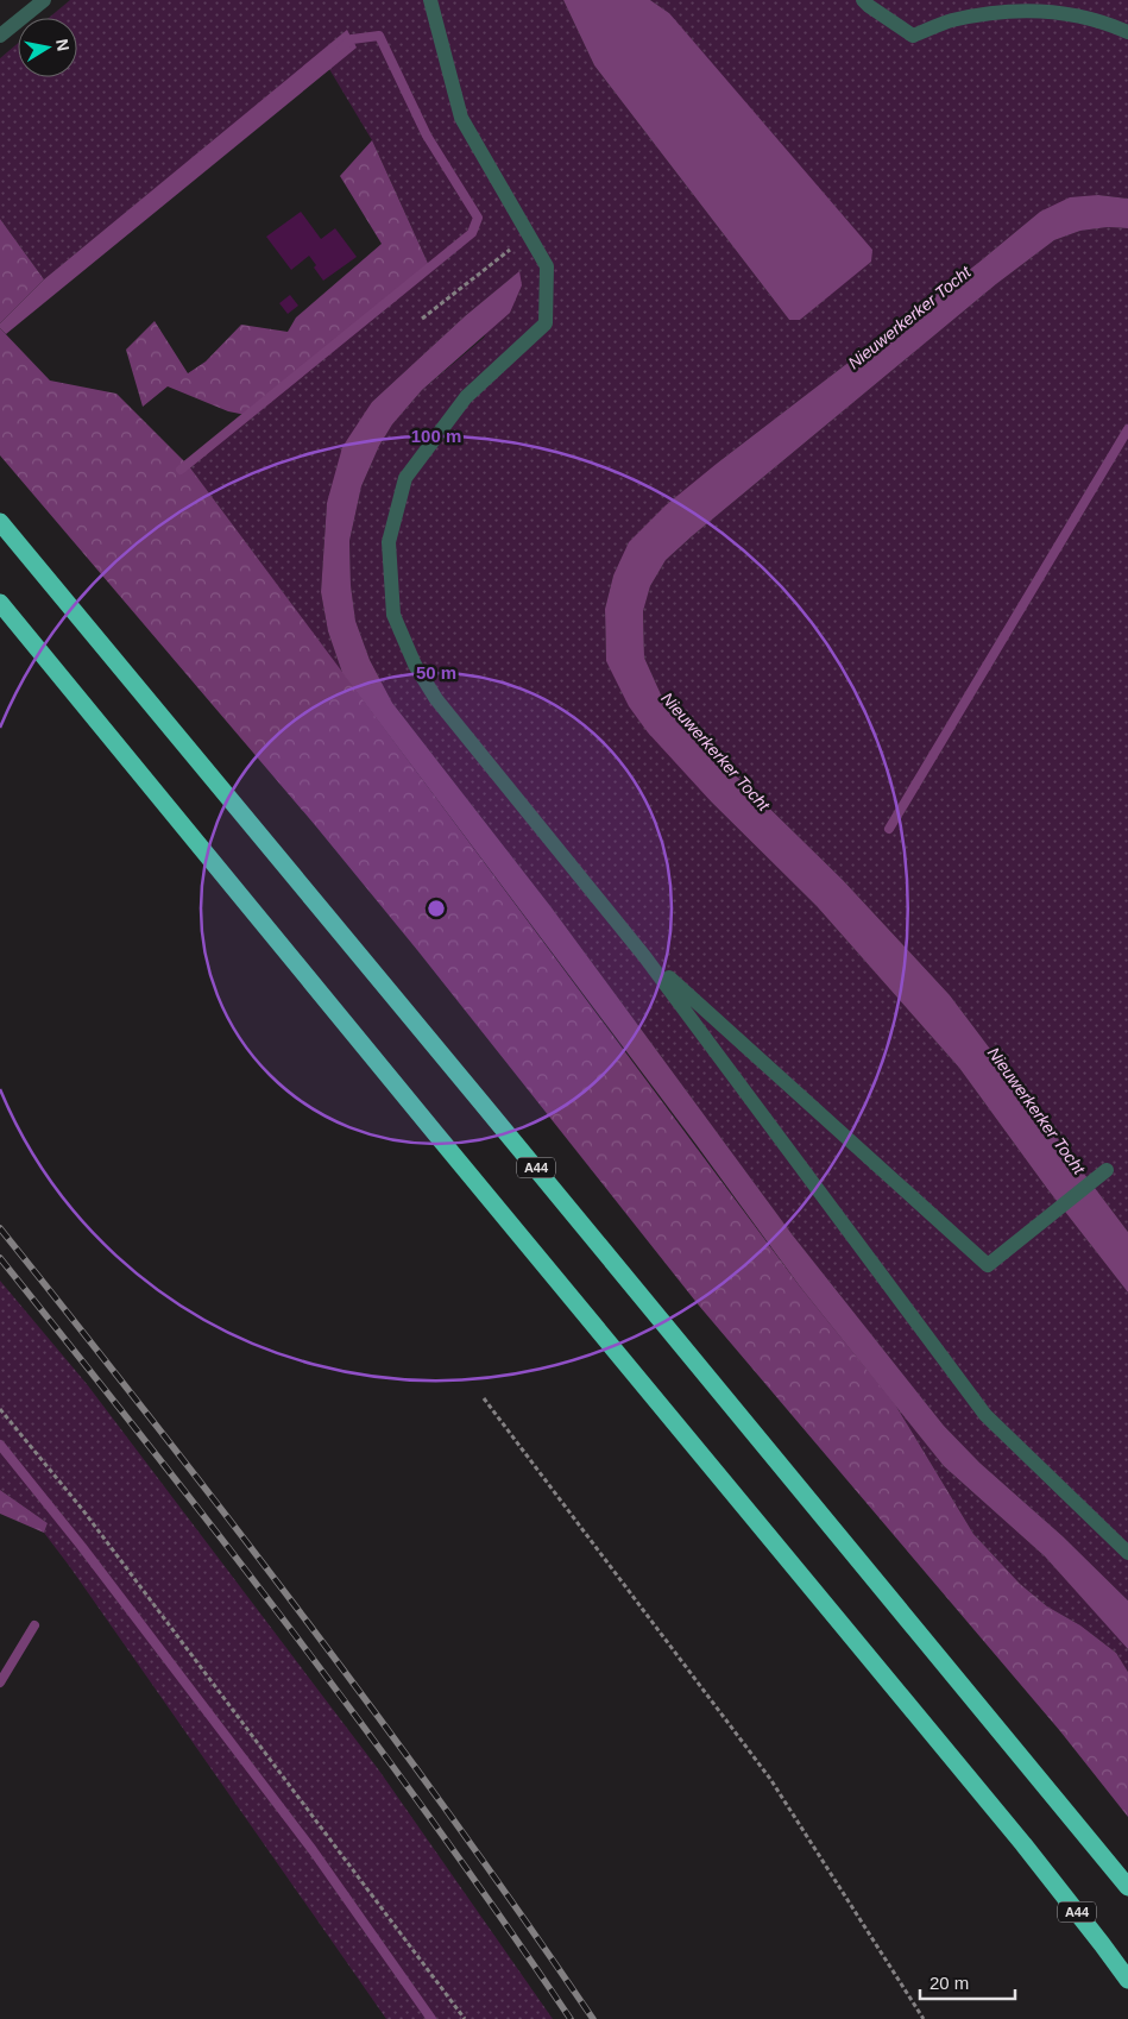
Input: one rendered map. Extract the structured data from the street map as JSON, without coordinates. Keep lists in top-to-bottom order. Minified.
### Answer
{"streets":{"highway":["A44"]},"water":["Nieuwerkerker Tocht"],"scale_bar":"20 m","north":"right","rings":["100 m","50 m"]}
